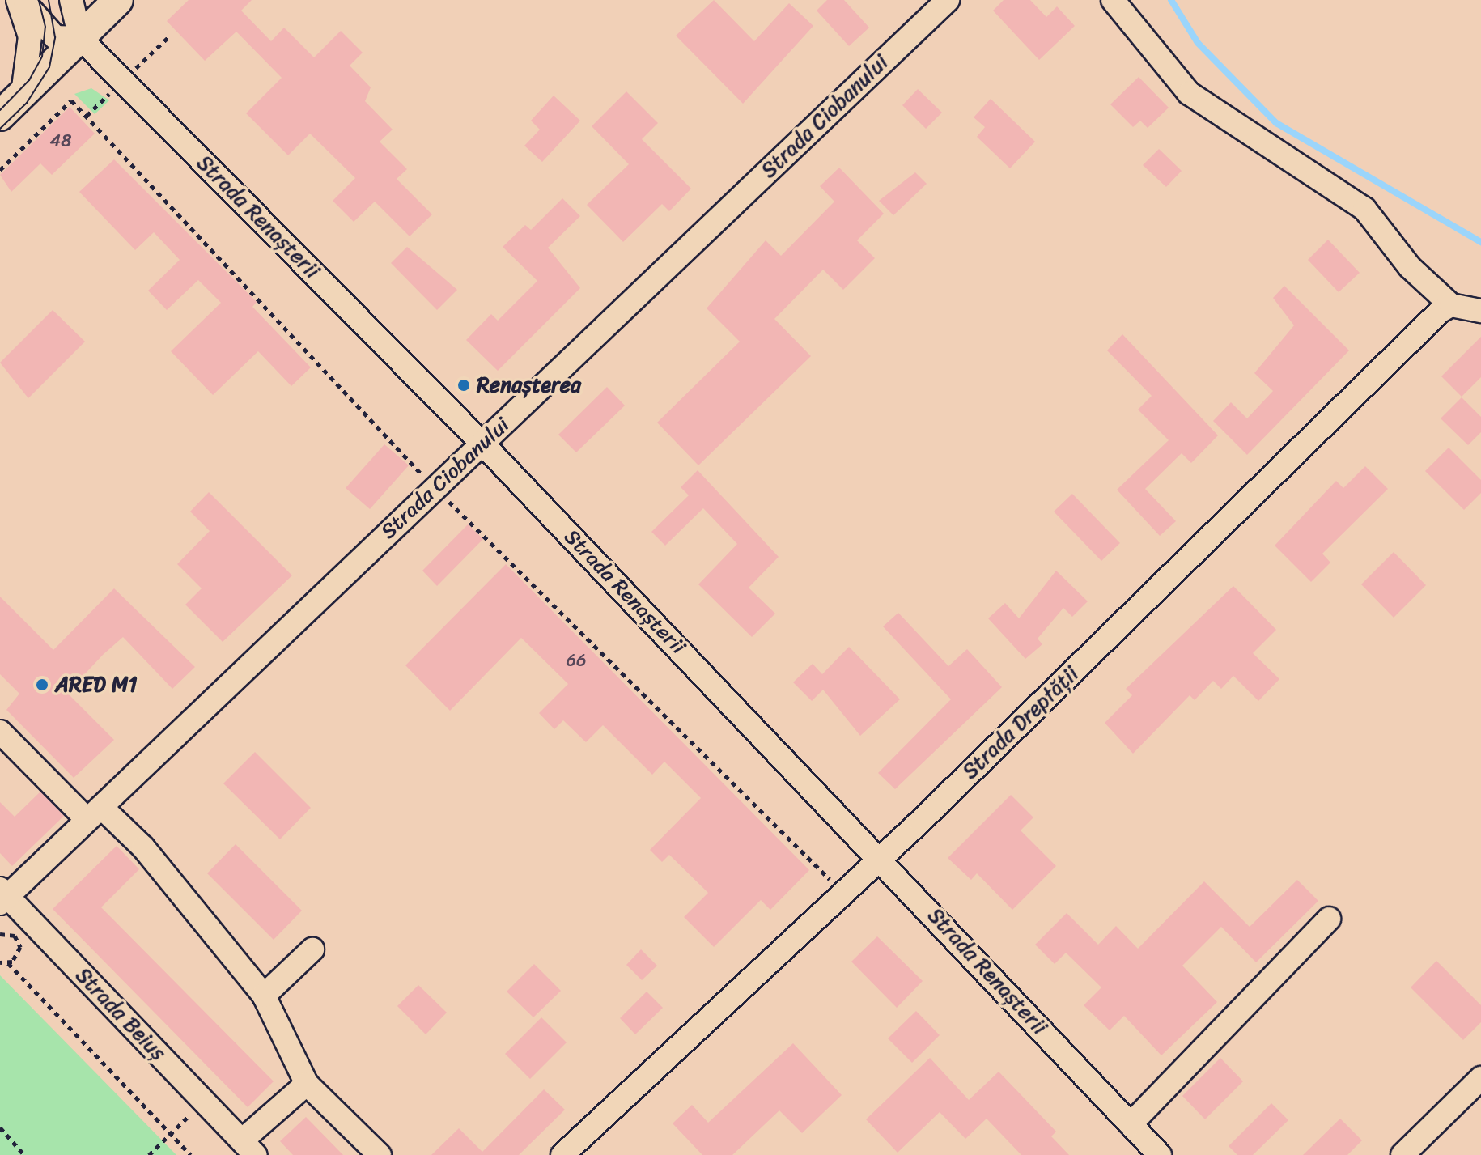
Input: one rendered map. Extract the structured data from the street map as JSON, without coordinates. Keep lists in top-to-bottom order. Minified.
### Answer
{"streets":{"street":["Strada Ciobanului","Strada Renașterii","Strada Dreptății","Strada Beiuș"]},"crossings":[["Strada Ciobanului","Strada Renașterii"],["Strada Ciobanului","Strada Beiuș"],["Strada Renașterii","Strada Dreptății"]],"places":["Renașterea","ARED M1"],"house_numbers":["48","66"]}
